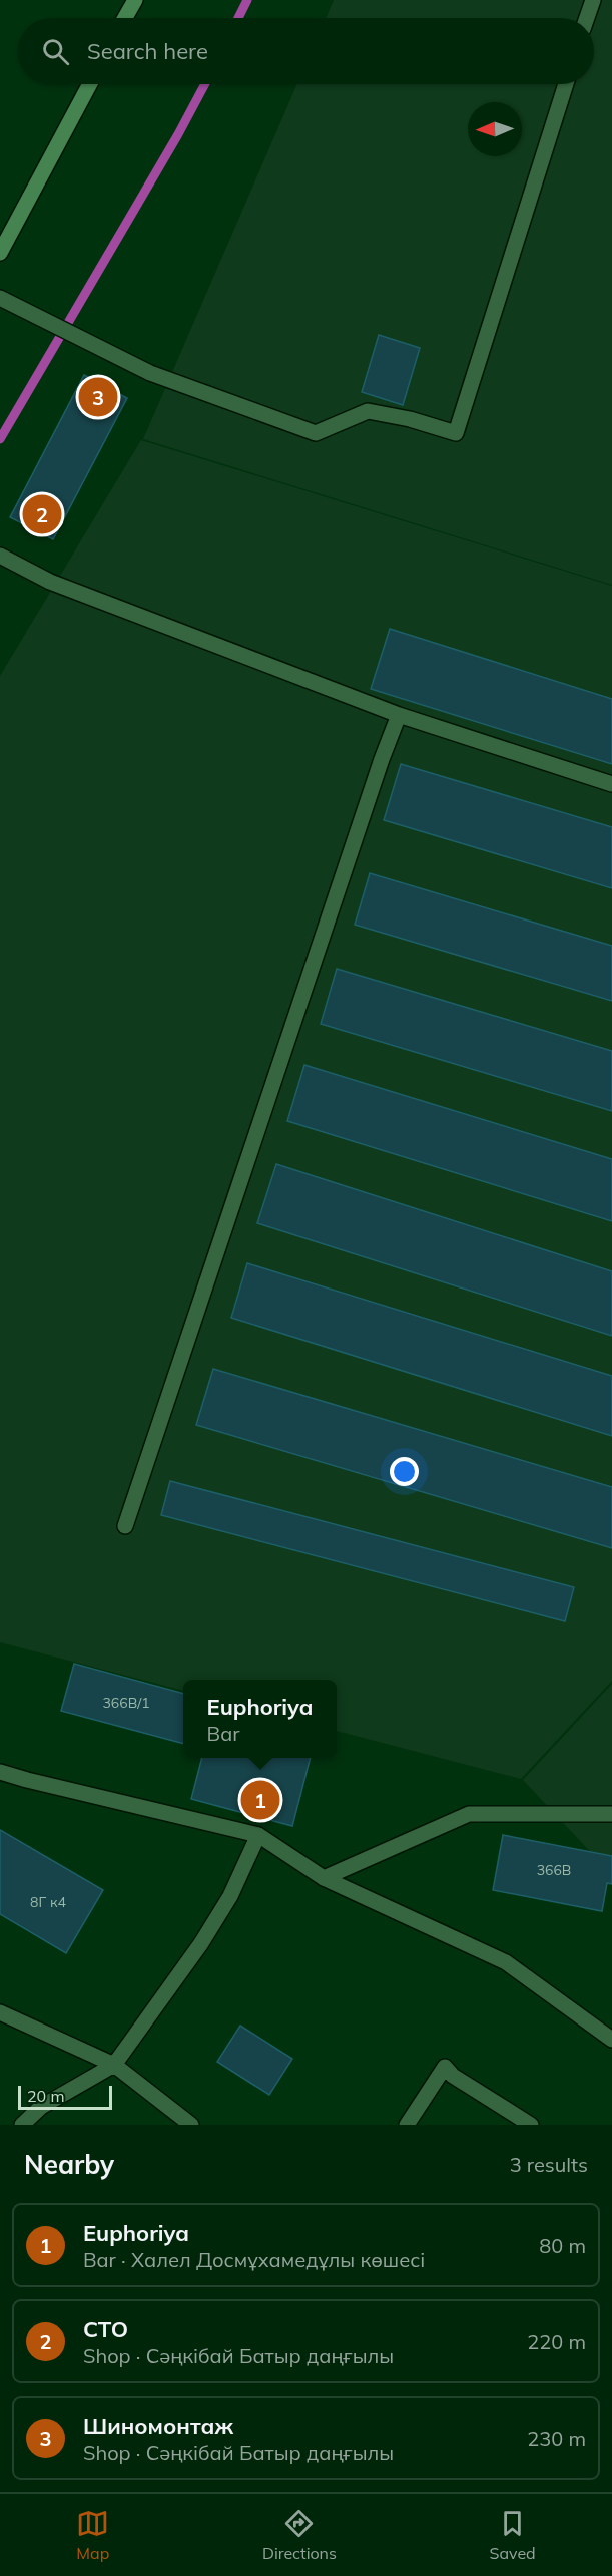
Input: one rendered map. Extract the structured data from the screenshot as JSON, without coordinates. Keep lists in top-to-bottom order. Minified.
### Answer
{"house_numbers":["366В/1","366В","8Г к4"],"scale_bar":"20 m","north":"left","page":{"search":"Search here","pins":["3","2","1"],"popup":["Euphoriya","Bar"],"scale":"20 m","heading":["Nearby","3 results"],"list":[{"mark":"1","name":"Euphoriya","note":"Bar · Халел Досмұхамедұлы көшесі","value":"80 m"},{"mark":"2","name":"СТО","note":"Shop · Сәңкібай Батыр даңғылы","value":"220 m"},{"mark":"3","name":"Шиномонтаж","note":"Shop · Сәңкібай Батыр даңғылы","value":"230 m"}],"nav":["Map","Directions","Saved"]}}
